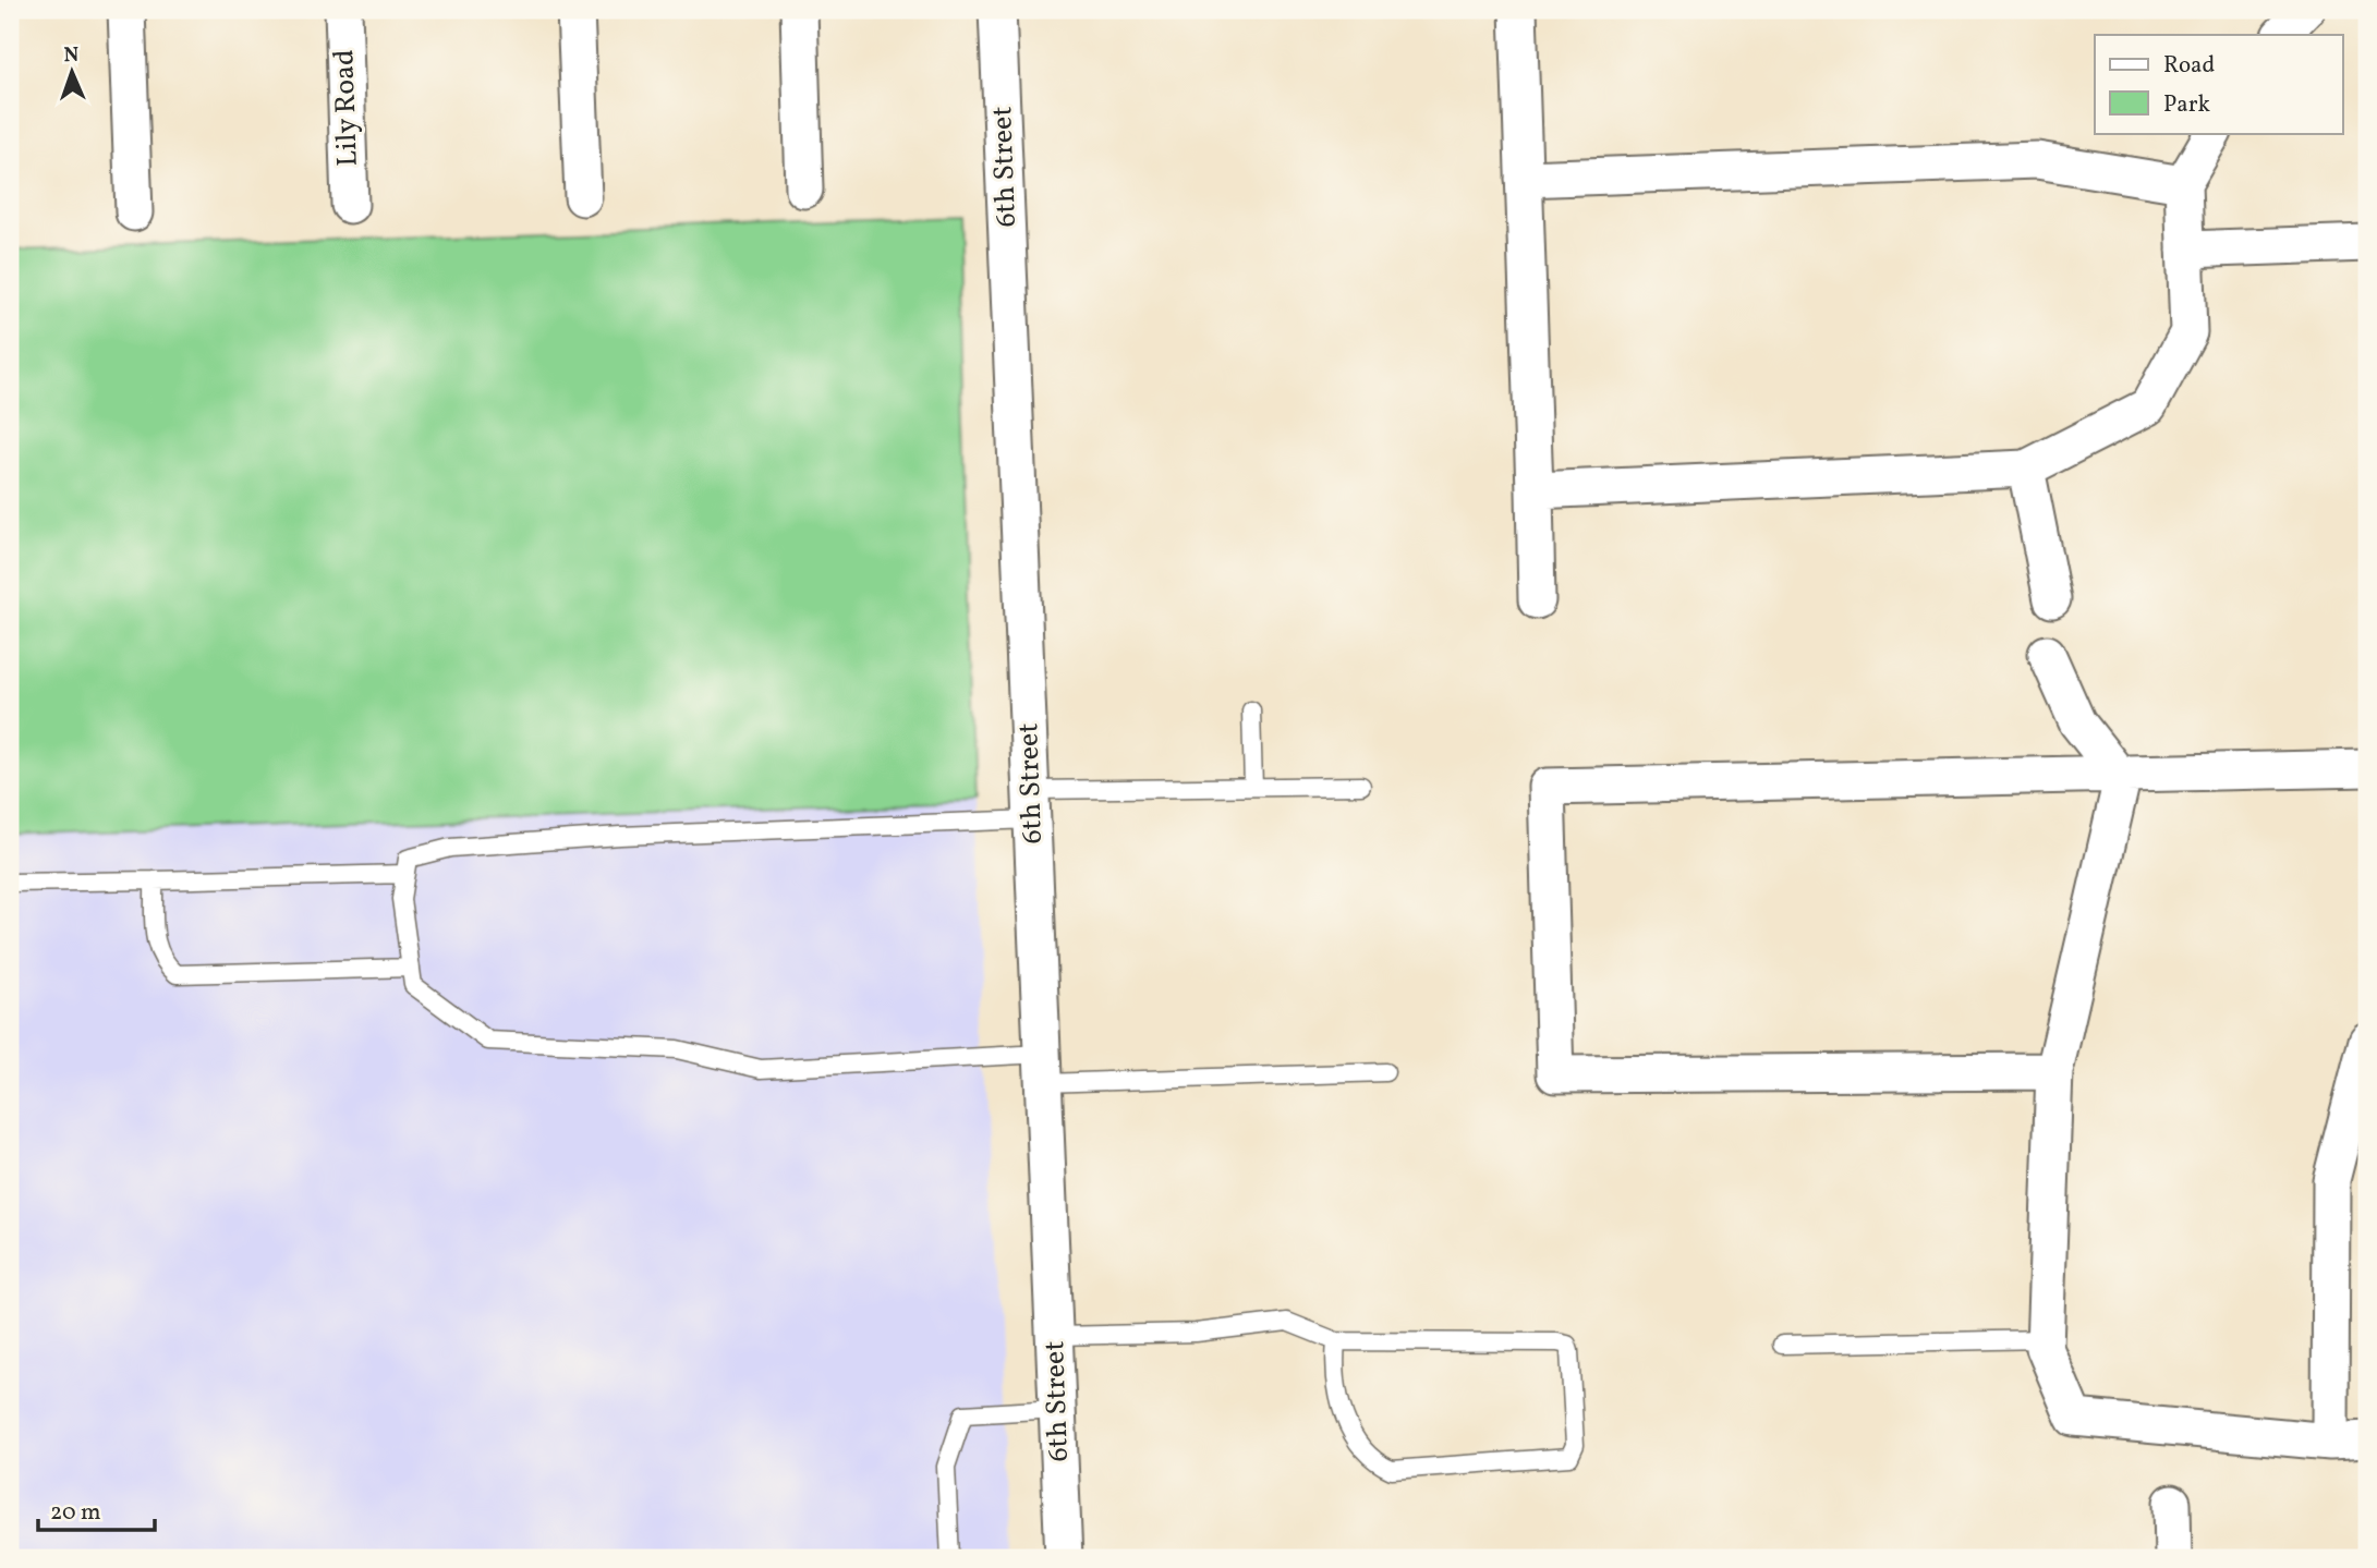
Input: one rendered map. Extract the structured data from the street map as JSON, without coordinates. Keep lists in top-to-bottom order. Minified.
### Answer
{"streets":{"street":["Lily Road","6th Street"]},"legend":["Road","Park"],"scale_bar":"20 m","north":"top"}
